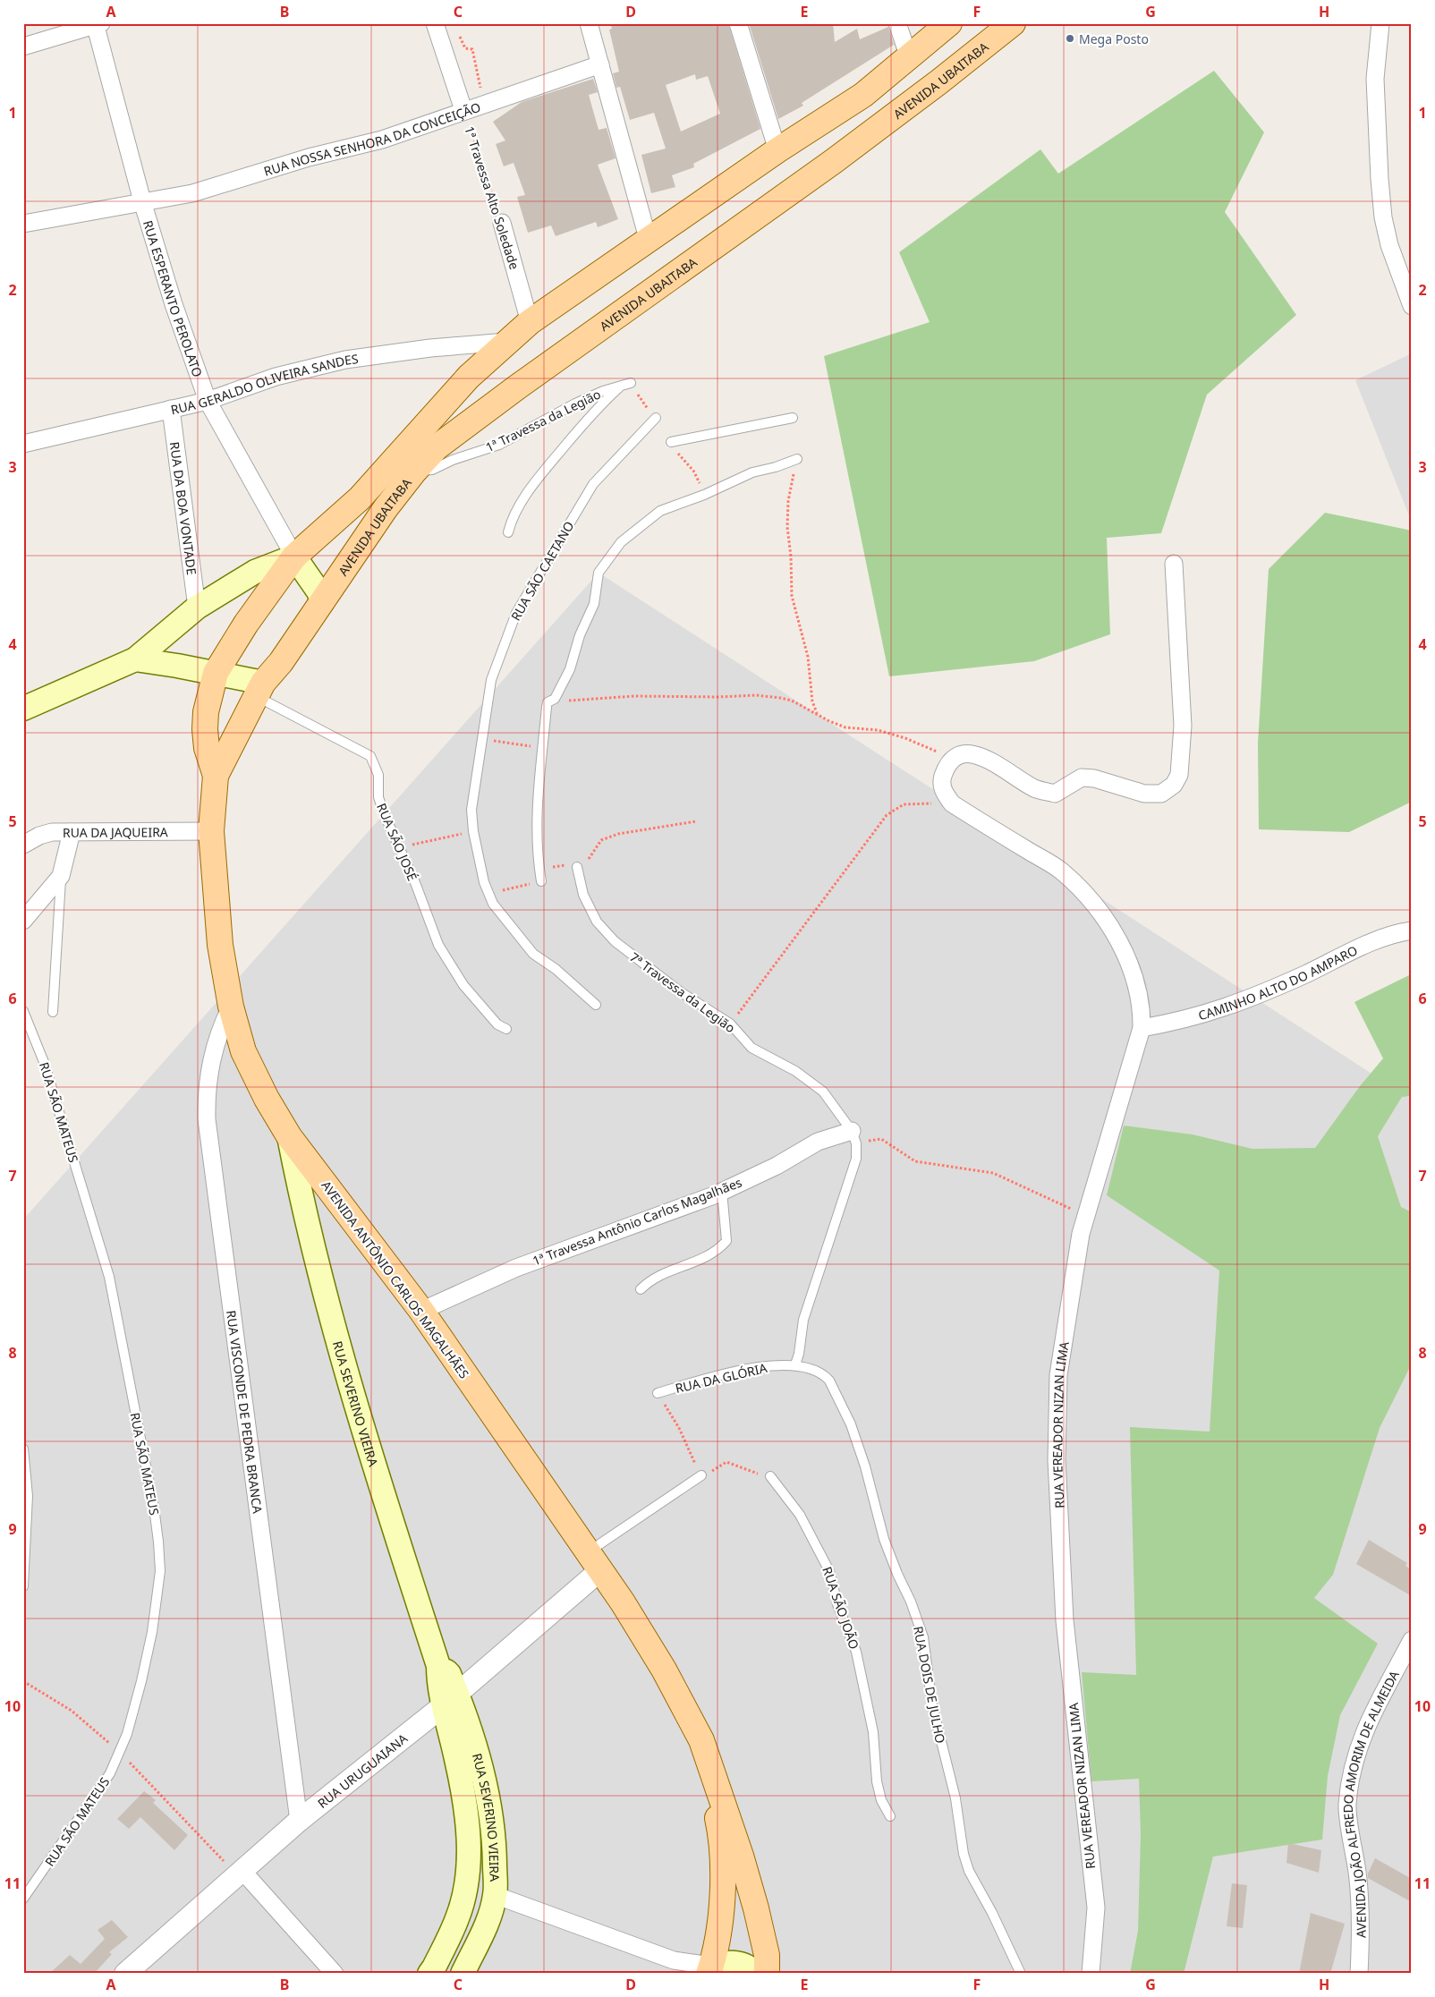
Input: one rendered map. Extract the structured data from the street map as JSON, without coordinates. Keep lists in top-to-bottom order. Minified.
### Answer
{"streets":{"main road":["AVENIDA UBAITABA","AVENIDA ANTÔNIO CARLOS MAGALHÃES","RUA SEVERINO VIEIRA"],"street":["RUA NOSSA SENHORA DA CONCEIÇÃO","1ª Travessa Alto Soledade","RUA ESPERANTO PEROLATO","RUA GERALDO OLIVEIRA SANDES","RUA DA BOA VONTADE","RUA DA JAQUEIRA","CAMINHO ALTO DO AMPARO","1ª Travessa Antônio Carlos Magalhães","RUA VISCONDE DE PEDRA BRANCA","RUA VEREADOR NIZAN LIMA","RUA URUGUAIANA","AVENIDA JOÃO ALFREDO AMORIM DE ALMEIDA"],"lane":["1ª Travessa da Legião","RUA SÃO CAETANO","RUA SÃO JOSÉ","7ª Travessa da Legião","RUA SÃO MATEUS","RUA DA GLÓRIA","RUA SÃO JOÃO","RUA DOIS DE JULHO"]},"crossings":[["AVENIDA UBAITABA","1ª Travessa Alto Soledade"],["AVENIDA UBAITABA","RUA ESPERANTO PEROLATO"],["AVENIDA UBAITABA","RUA GERALDO OLIVEIRA SANDES"],["AVENIDA UBAITABA","1ª Travessa da Legião"],["AVENIDA UBAITABA","RUA DA BOA VONTADE"],["AVENIDA UBAITABA","RUA SÃO JOSÉ"],["AVENIDA UBAITABA","AVENIDA ANTÔNIO CARLOS MAGALHÃES"],["RUA NOSSA SENHORA DA CONCEIÇÃO","1ª Travessa Alto Soledade"],["RUA NOSSA SENHORA DA CONCEIÇÃO","RUA ESPERANTO PEROLATO"],["RUA ESPERANTO PEROLATO","RUA GERALDO OLIVEIRA SANDES"],["RUA GERALDO OLIVEIRA SANDES","RUA DA BOA VONTADE"],["RUA DA JAQUEIRA","AVENIDA ANTÔNIO CARLOS MAGALHÃES"],["RUA SÃO JOSÉ","AVENIDA ANTÔNIO CARLOS MAGALHÃES"],["CAMINHO ALTO DO AMPARO","RUA VEREADOR NIZAN LIMA"],["7ª Travessa da Legião","1ª Travessa Antônio Carlos Magalhães"],["1ª Travessa Antônio Carlos Magalhães","AVENIDA ANTÔNIO CARLOS MAGALHÃES"],["AVENIDA ANTÔNIO CARLOS MAGALHÃES","RUA SEVERINO VIEIRA"],["AVENIDA ANTÔNIO CARLOS MAGALHÃES","RUA VISCONDE DE PEDRA BRANCA"],["AVENIDA ANTÔNIO CARLOS MAGALHÃES","RUA URUGUAIANA"],["RUA DA GLÓRIA","RUA DOIS DE JULHO"],["RUA SEVERINO VIEIRA","RUA URUGUAIANA"],["RUA VISCONDE DE PEDRA BRANCA","RUA URUGUAIANA"]],"places":["Mega Posto"],"grid":{"columns":["A","B","C","D","E","F","G","H"],"rows":["1","2","3","4","5","6","7","8","9","10","11"]}}
